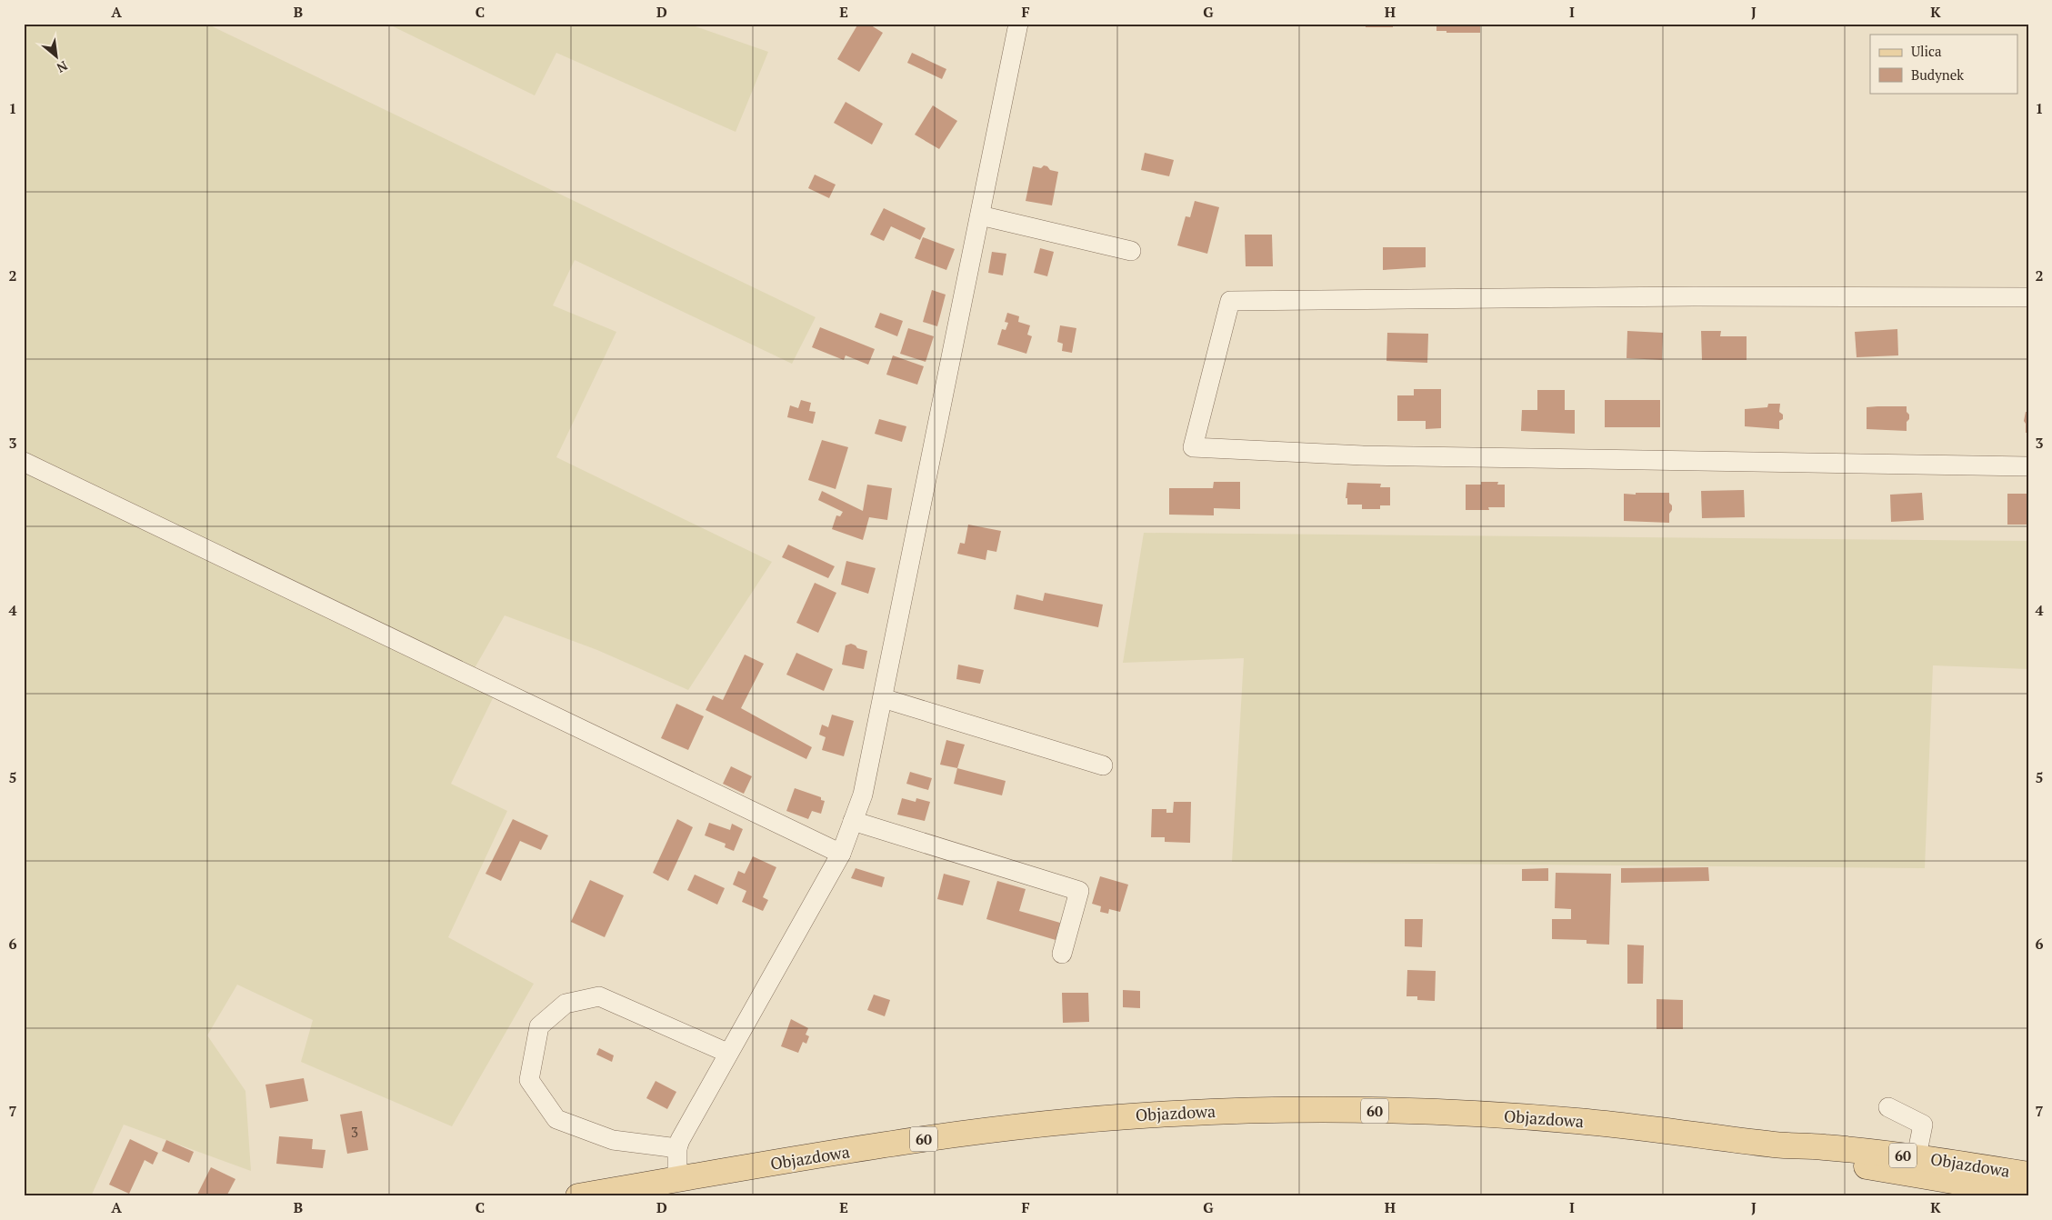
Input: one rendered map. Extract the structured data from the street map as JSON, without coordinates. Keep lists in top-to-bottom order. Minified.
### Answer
{"streets":{"main road":["60","Objazdowa"]},"house_numbers":["3"],"legend":["Ulica","Budynek"],"north":"bottom right","grid":{"columns":["A","B","C","D","E","F","G","H","I","J","K"],"rows":["1","2","3","4","5","6","7"]}}
